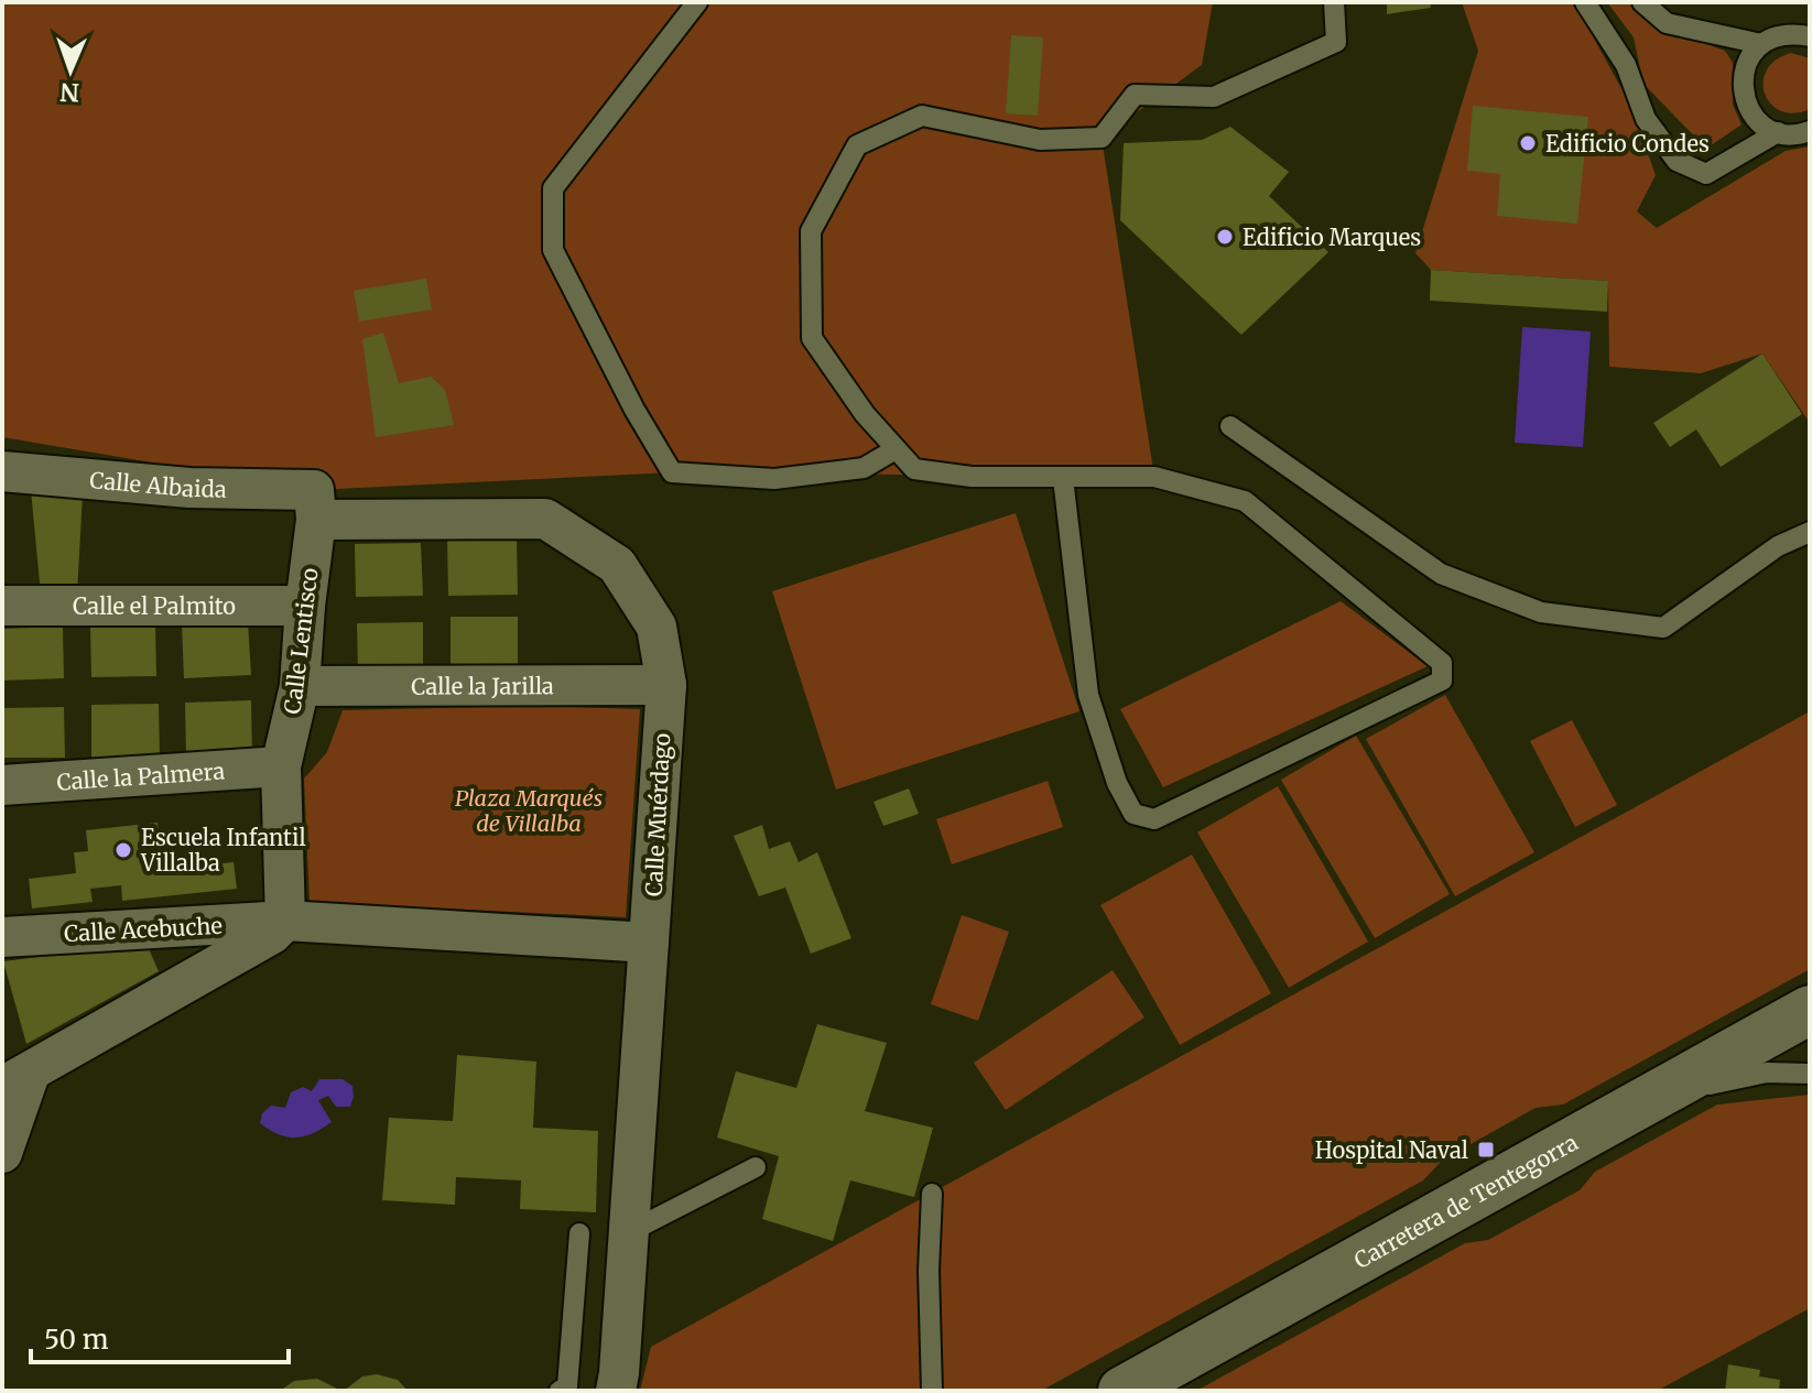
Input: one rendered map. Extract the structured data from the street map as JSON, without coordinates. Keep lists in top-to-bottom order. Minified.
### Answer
{"streets":{"main road":["Carretera de Tentegorra"],"street":["Calle Albaida","Calle el Palmito","Calle Lentisco","Calle la Jarilla","Calle la Palmera","Calle Muérdago","Calle Acebuche"]},"crossings":[["Calle Albaida","Calle Lentisco"],["Calle Albaida","Calle Muérdago"],["Calle el Palmito","Calle Lentisco"],["Calle Lentisco","Calle la Jarilla"],["Calle Lentisco","Calle la Palmera"],["Calle Lentisco","Calle Muérdago"],["Calle Lentisco","Calle Acebuche"],["Calle la Jarilla","Calle Muérdago"],["Calle Muérdago","Calle Acebuche"]],"parks":["Plaza Marqués de Villalba"],"places":{"other":["Edificio Condes","Edificio Marques","Escuela Infantil Villalba"],"transit":["Hospital Naval"]},"scale_bar":"50 m","north":"bottom"}
